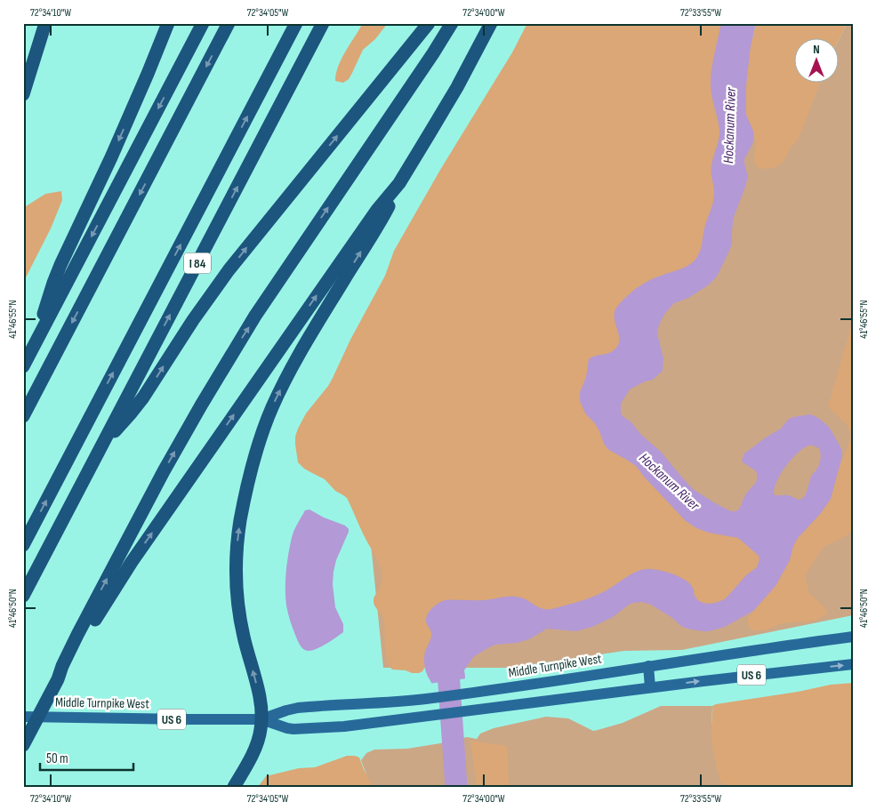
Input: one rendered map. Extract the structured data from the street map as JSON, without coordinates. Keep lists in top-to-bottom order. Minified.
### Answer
{"streets":{"highway":["I 84"],"main road":["Middle Turnpike West","US 6"]},"water":["Hockanum River"],"scale_bar":"50 m","north":"top","coordinates":["72°34'10\"W","72°34'05\"W","72°34'00\"W","72°33'55\"W","41°46'55\"N","41°46'50\"N"]}
